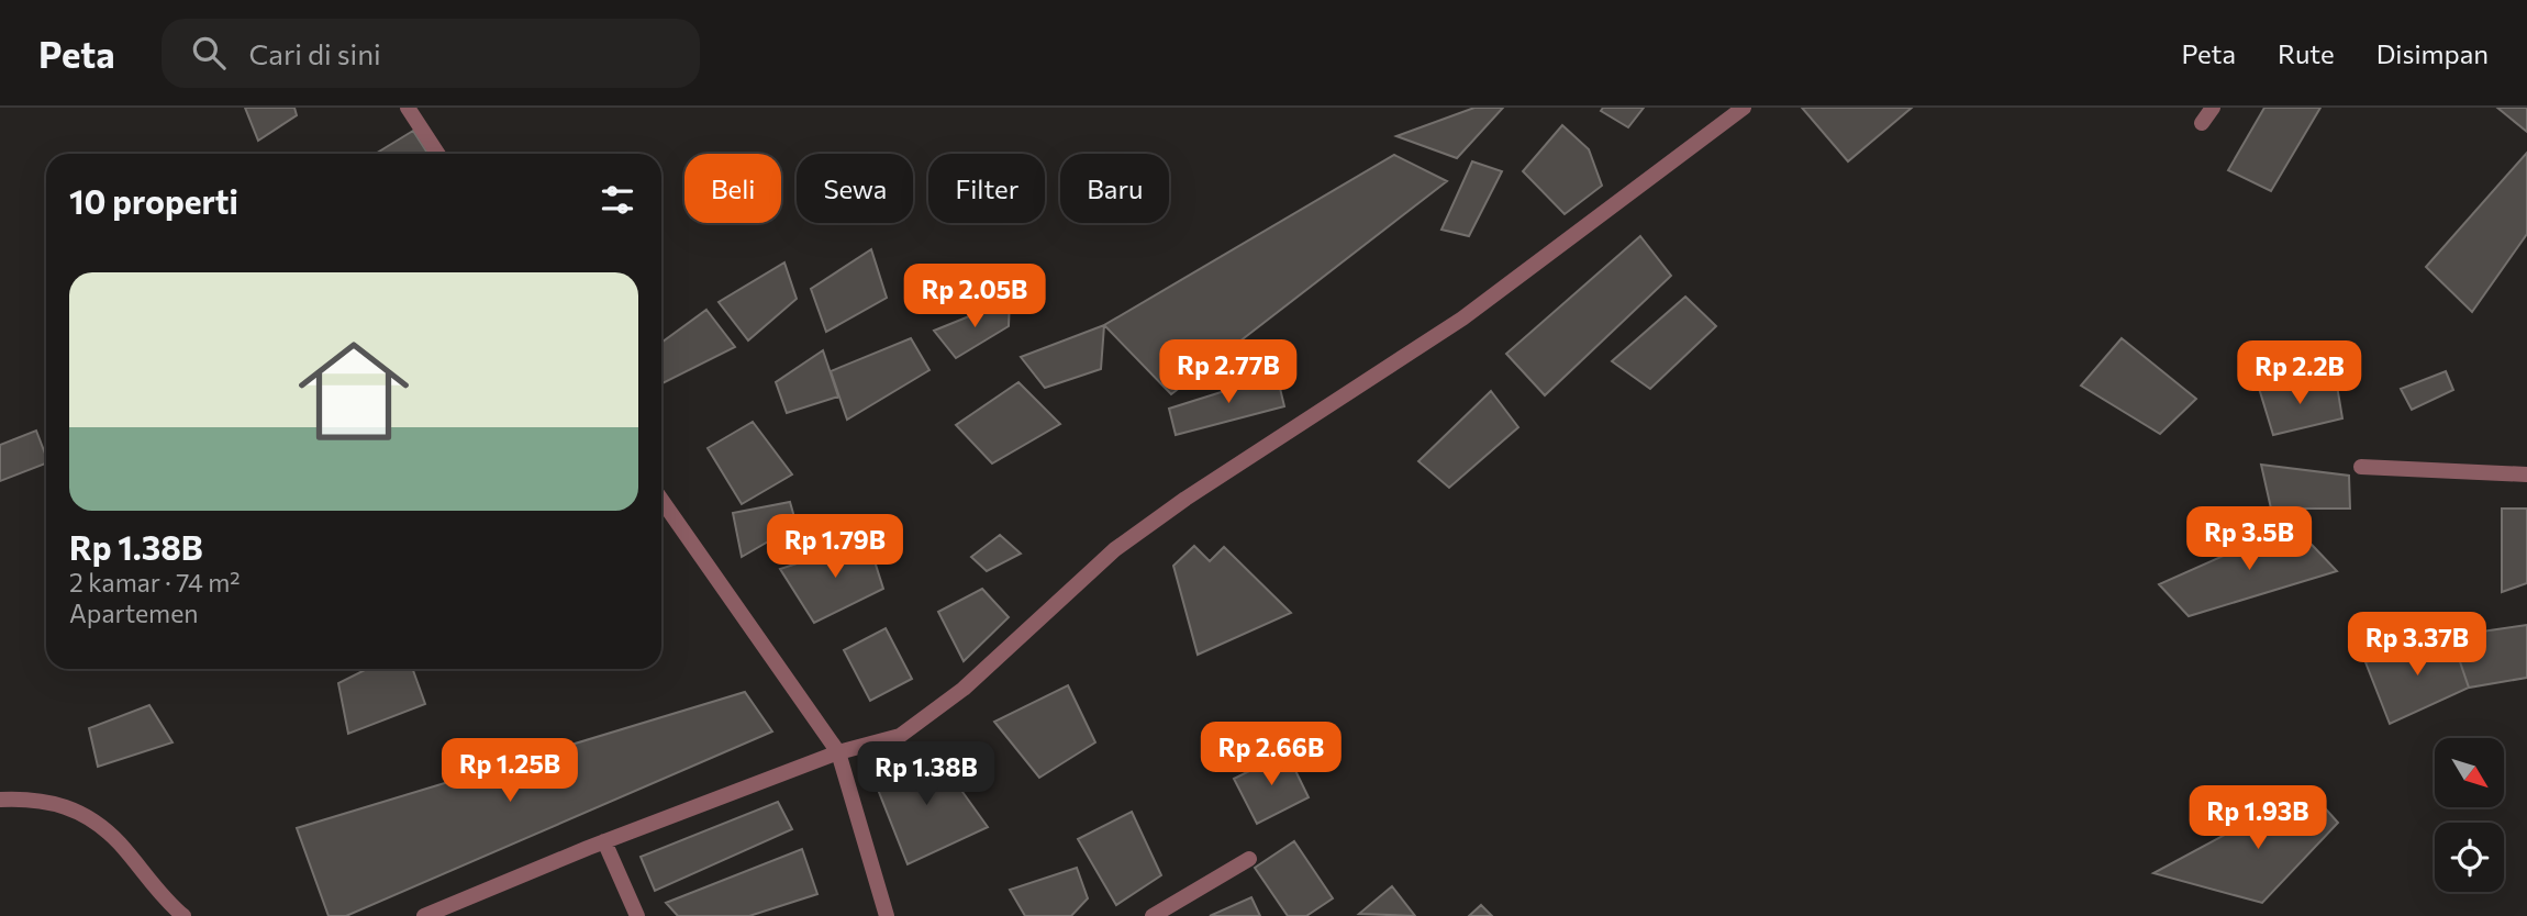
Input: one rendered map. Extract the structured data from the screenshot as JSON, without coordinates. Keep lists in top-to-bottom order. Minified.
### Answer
{"north":"bottom right","page":{"header":"Peta","search":"Cari di sini","nav":["Peta","Rute","Disimpan"],"chip":["Beli","Sewa","Filter","Baru"],"heading":"10 properti","list":[{"name":"Rp 1.38B","note":"2 kamar · 74 m² · Apartemen"}],"price":["Rp 2.05B","Rp 2.77B","Rp 2.2B","Rp 3.5B","Rp 1.79B","Rp 3.37B","Rp 2.66B","Rp 1.25B","Rp 1.38B","Rp 1.93B"]}}
